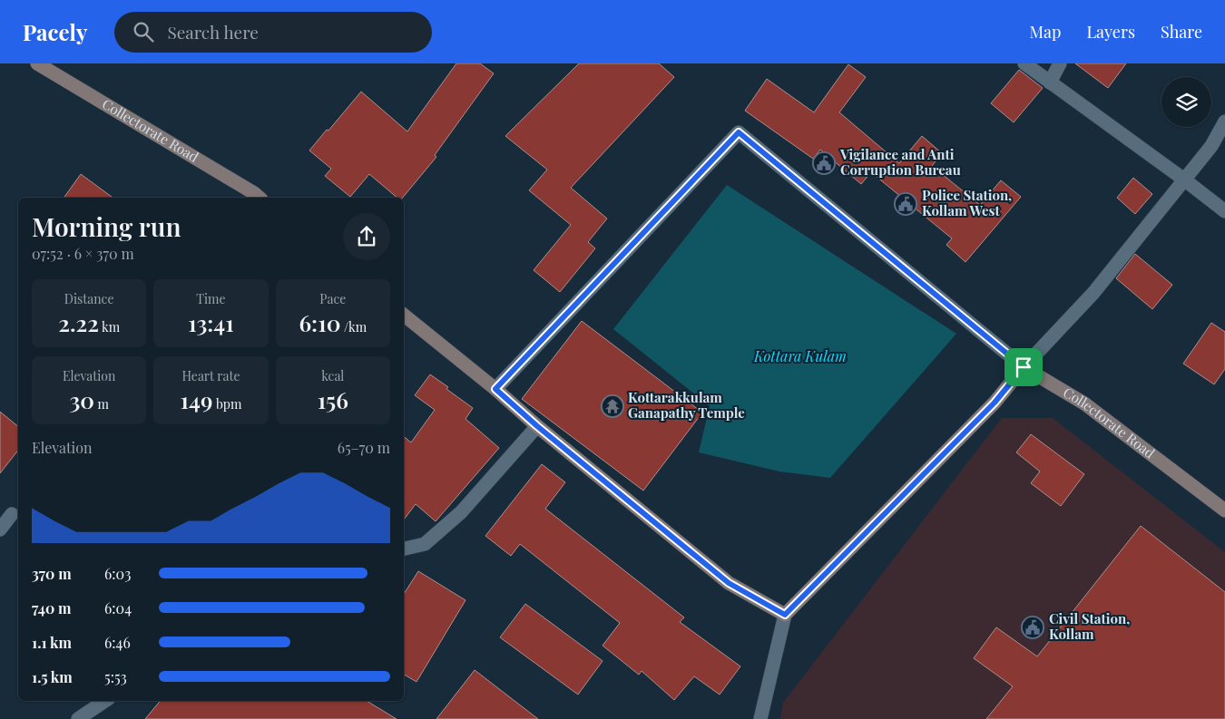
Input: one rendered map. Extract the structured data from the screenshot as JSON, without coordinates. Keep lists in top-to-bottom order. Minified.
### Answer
{"streets":{"main road":["Collectorate Road"]},"water":["Kottara Kulam"],"places":{"public building":["Vigilance and Anti Corruption Bureau","Police Station, Kollam West","Civil Station, Kollam"],"temple":["Kottarakkulam Ganapathy Temple"]},"page":{"header":"Pacely","search":"Search here","nav":["Map","Layers","Share"],"heading":["Morning run","07:52 · 6 × 370 m"],"stats":[["Distance","2.22 km"],["Time","13:41"],["Pace","6:10 /km"],["Elevation","30 m"],["Heart rate","149 bpm"],["kcal","156"]],"chart":["Elevation","65–70 m"],"list":[{"name":"370 m","note":"6:03"},{"name":"740 m","note":"6:04"},{"name":"1.1 km","note":"6:46"},{"name":"1.5 km","note":"5:53"}]}}
